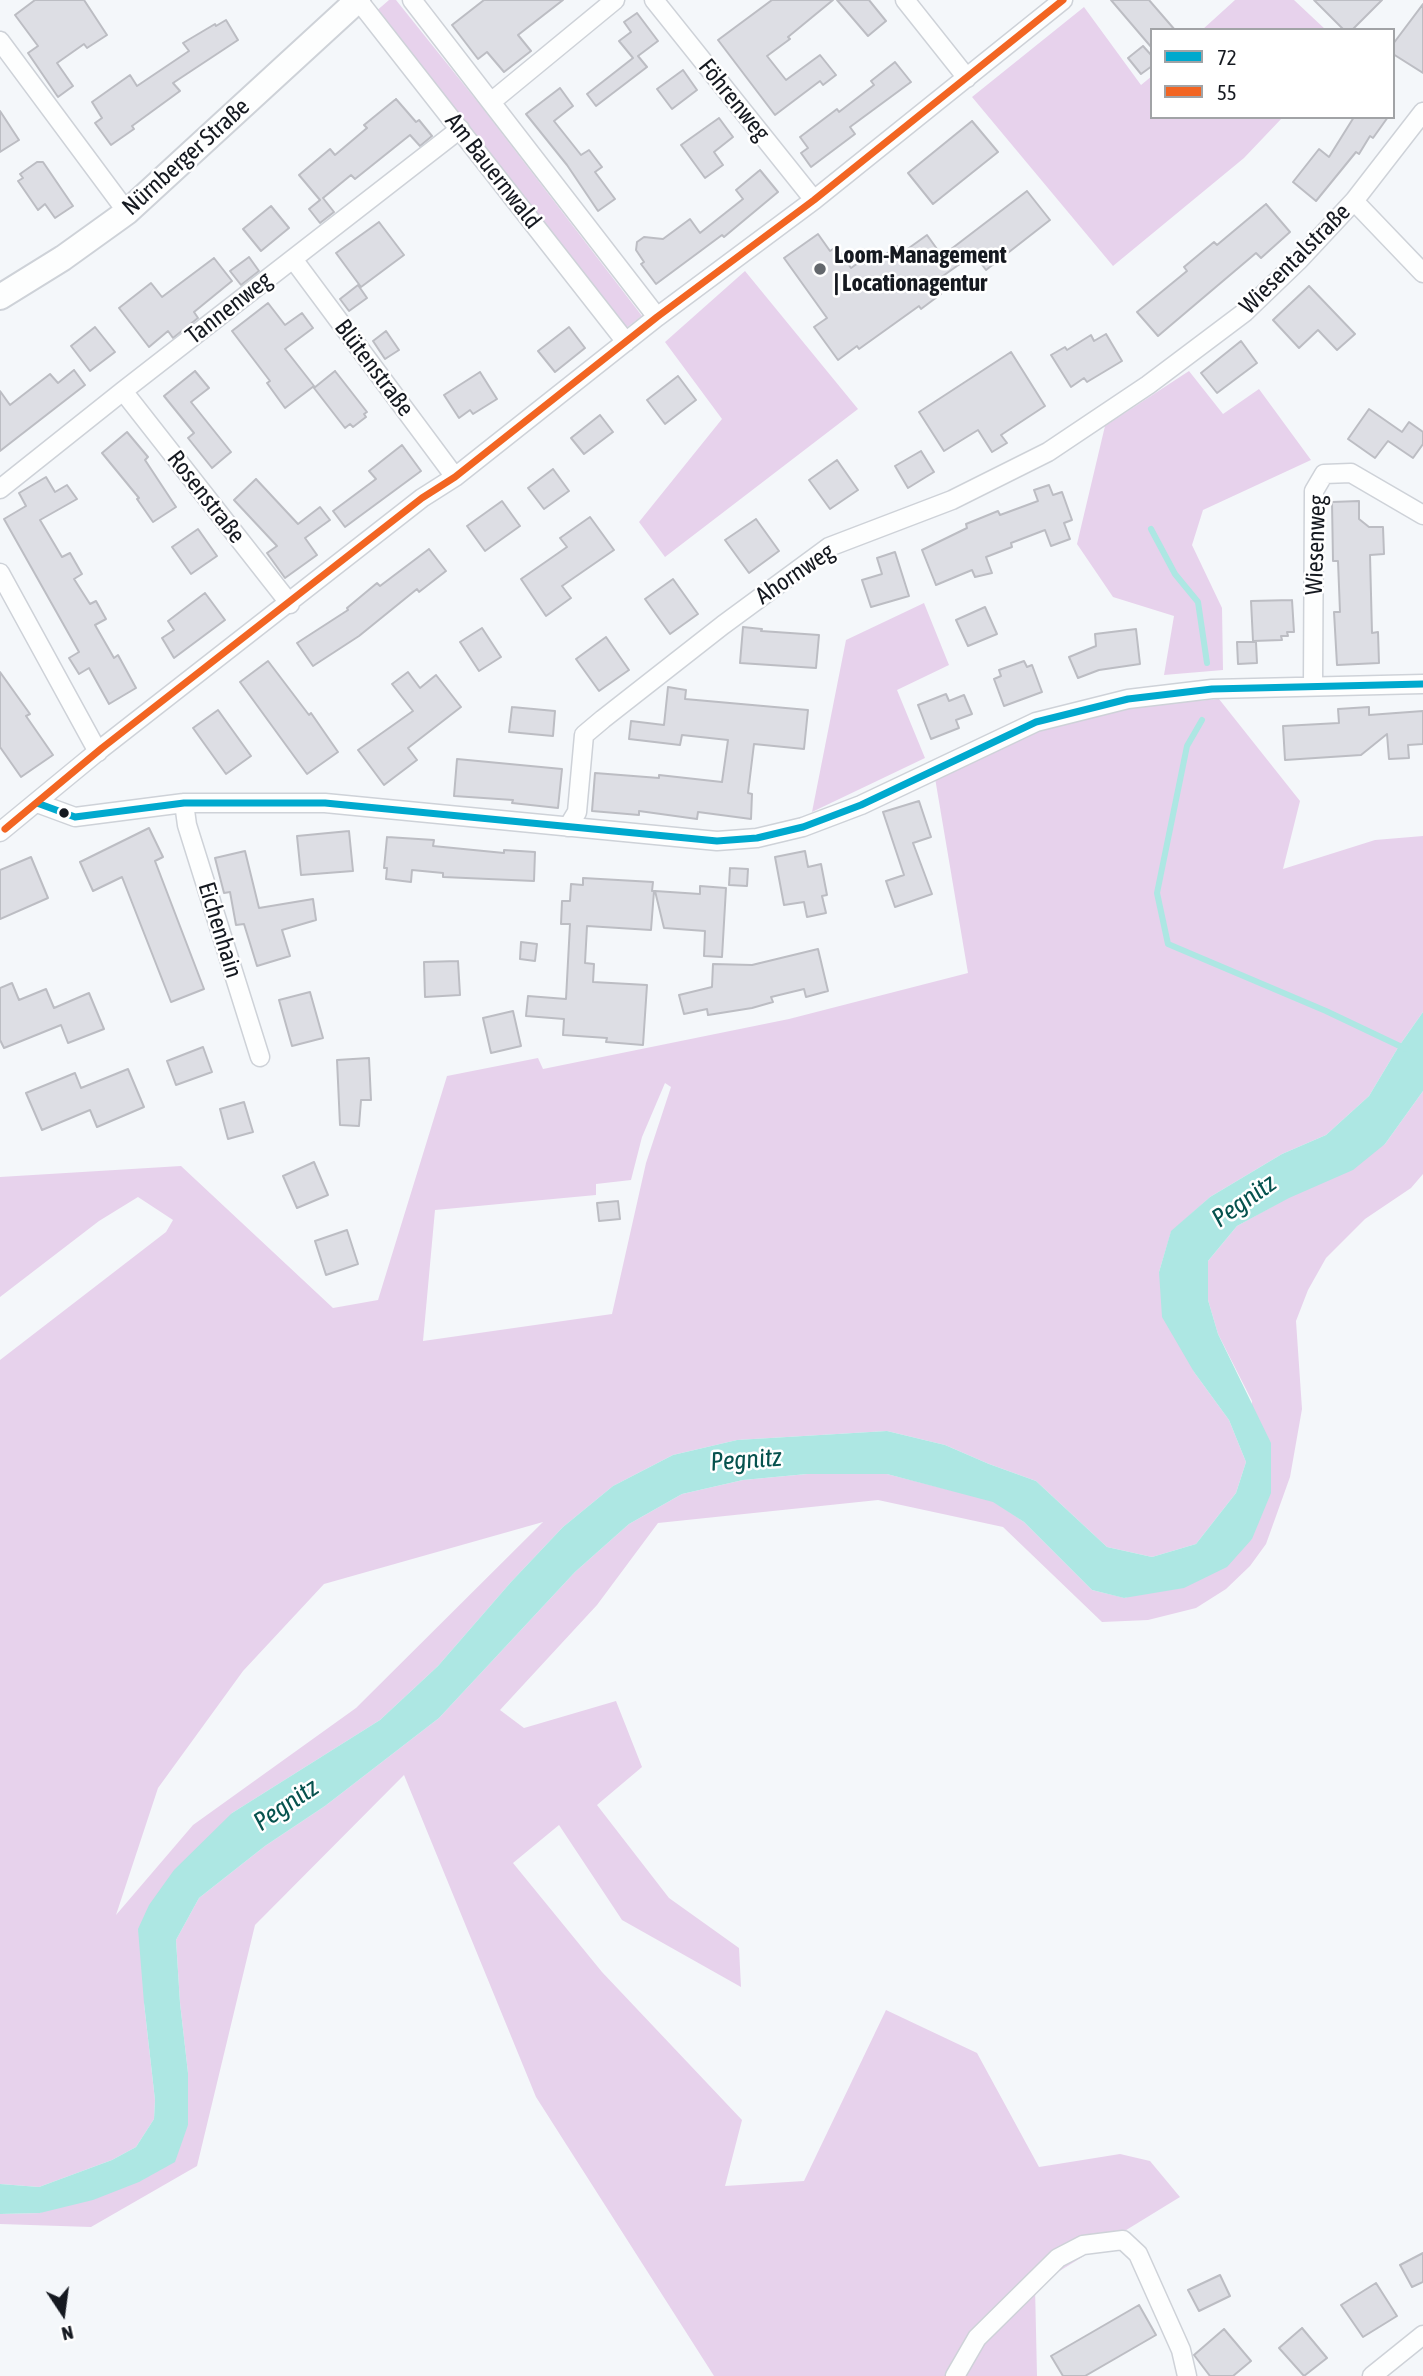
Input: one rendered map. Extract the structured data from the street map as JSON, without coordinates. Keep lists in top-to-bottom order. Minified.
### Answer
{"streets":{"main road":["Nürnberger Straße"],"street":["Föhrenweg","Am Bauernwald","Wiesentalstraße","Tannenweg","Blütenstraße","Rosenstraße","Wiesenweg","Ahornweg","Eichenhain"]},"crossings":[["Nürnberger Straße","Am Bauernwald"],["Am Bauernwald","Tannenweg"],["Wiesentalstraße","Ahornweg"],["Tannenweg","Blütenstraße"],["Tannenweg","Rosenstraße"]],"water":["Pegnitz"],"places":["Loom-Management | Locationagentur"],"lines":["transit line 55","transit line 72"],"legend":["72","55"],"north":"bottom"}
